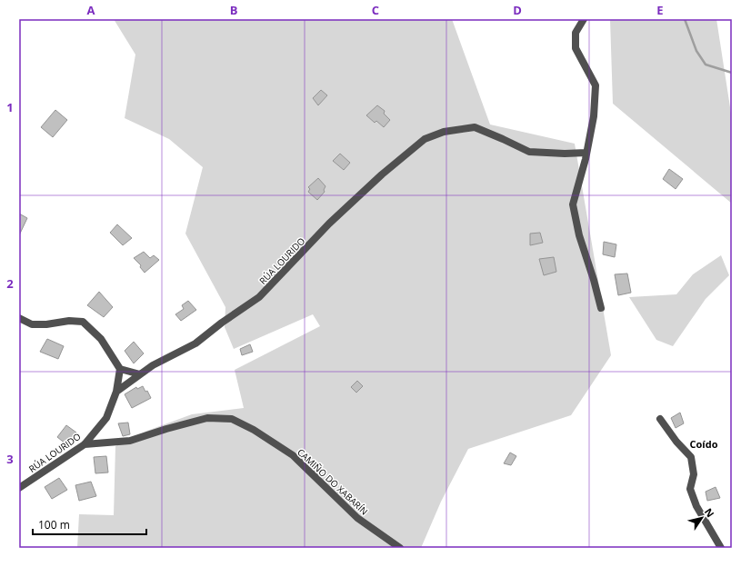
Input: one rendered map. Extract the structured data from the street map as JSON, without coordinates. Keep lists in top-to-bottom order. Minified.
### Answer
{"streets":{"street":["RÚA LOURIDO","CAMIÑO DO XABARÍN"]},"crossings":[["RÚA LOURIDO","CAMIÑO DO XABARÍN"]],"districts":["Coído"],"scale_bar":"100 m","north":"top right","grid":{"columns":["A","B","C","D","E"],"rows":["1","2","3"]}}
